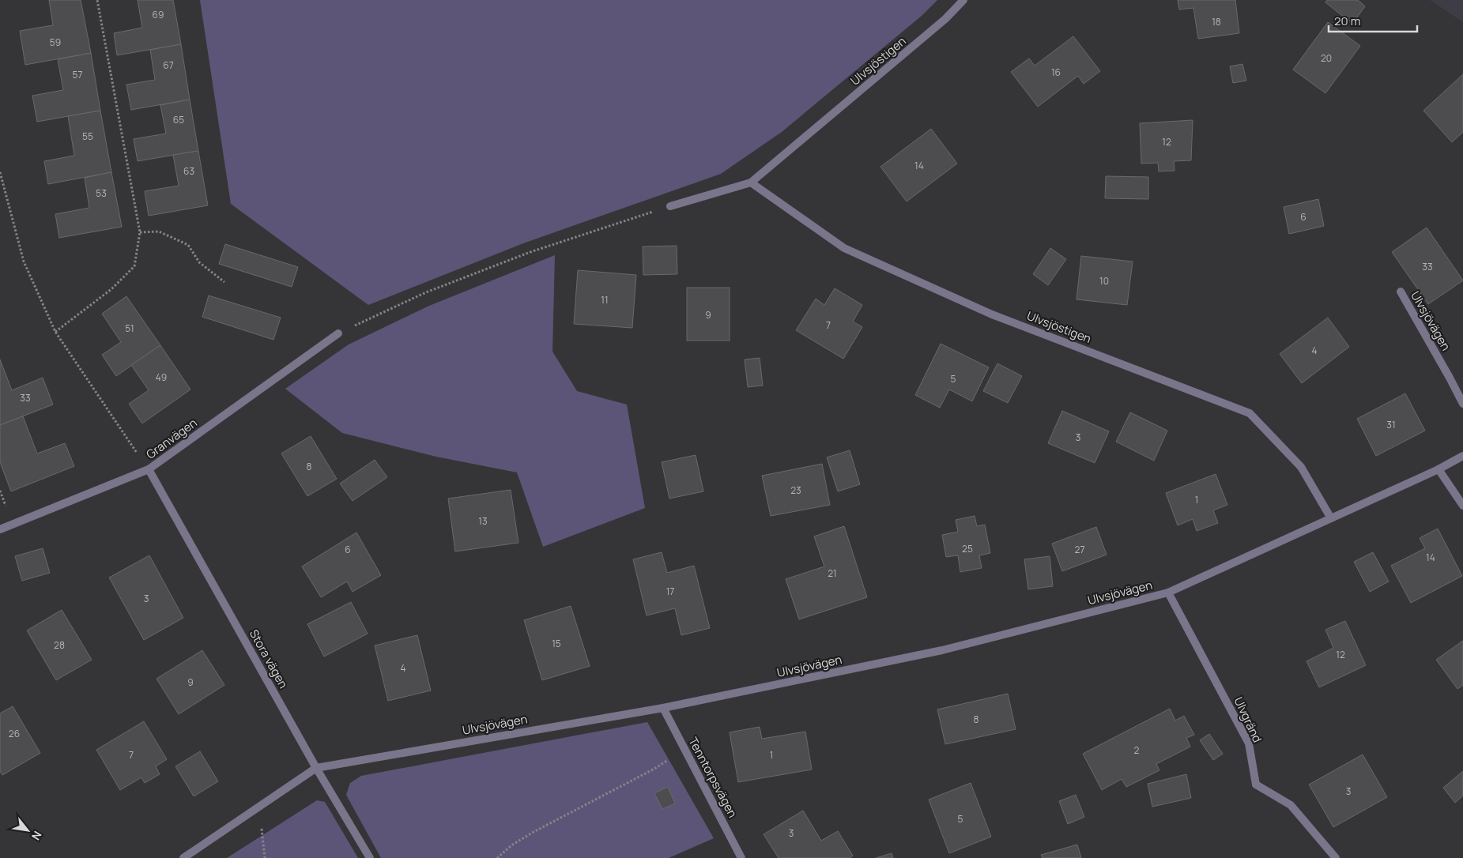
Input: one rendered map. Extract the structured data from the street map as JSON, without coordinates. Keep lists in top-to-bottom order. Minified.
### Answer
{"streets":{"street":["Ulvsjöstigen","Ulvsjövägen","Granvägen","Stora vägen","Ulvgränd","Tenntorpsvägen"]},"crossings":[["Ulvsjöstigen","Ulvsjövägen"],["Ulvsjövägen","Stora vägen"],["Ulvsjövägen","Ulvgränd"],["Ulvsjövägen","Tenntorpsvägen"],["Granvägen","Stora vägen"]],"house_numbers":["69","18","59","20","67","16","57","65","55","12","14","63","53","6","33","10","11","9","7","51","4","49","5","33","31","3","8","23","1","13","25","6","27","14","21","17","3","15","28","12","4","9","8","26","2","7","1","3","5","3"],"scale_bar":"20 m","north":"bottom right"}
